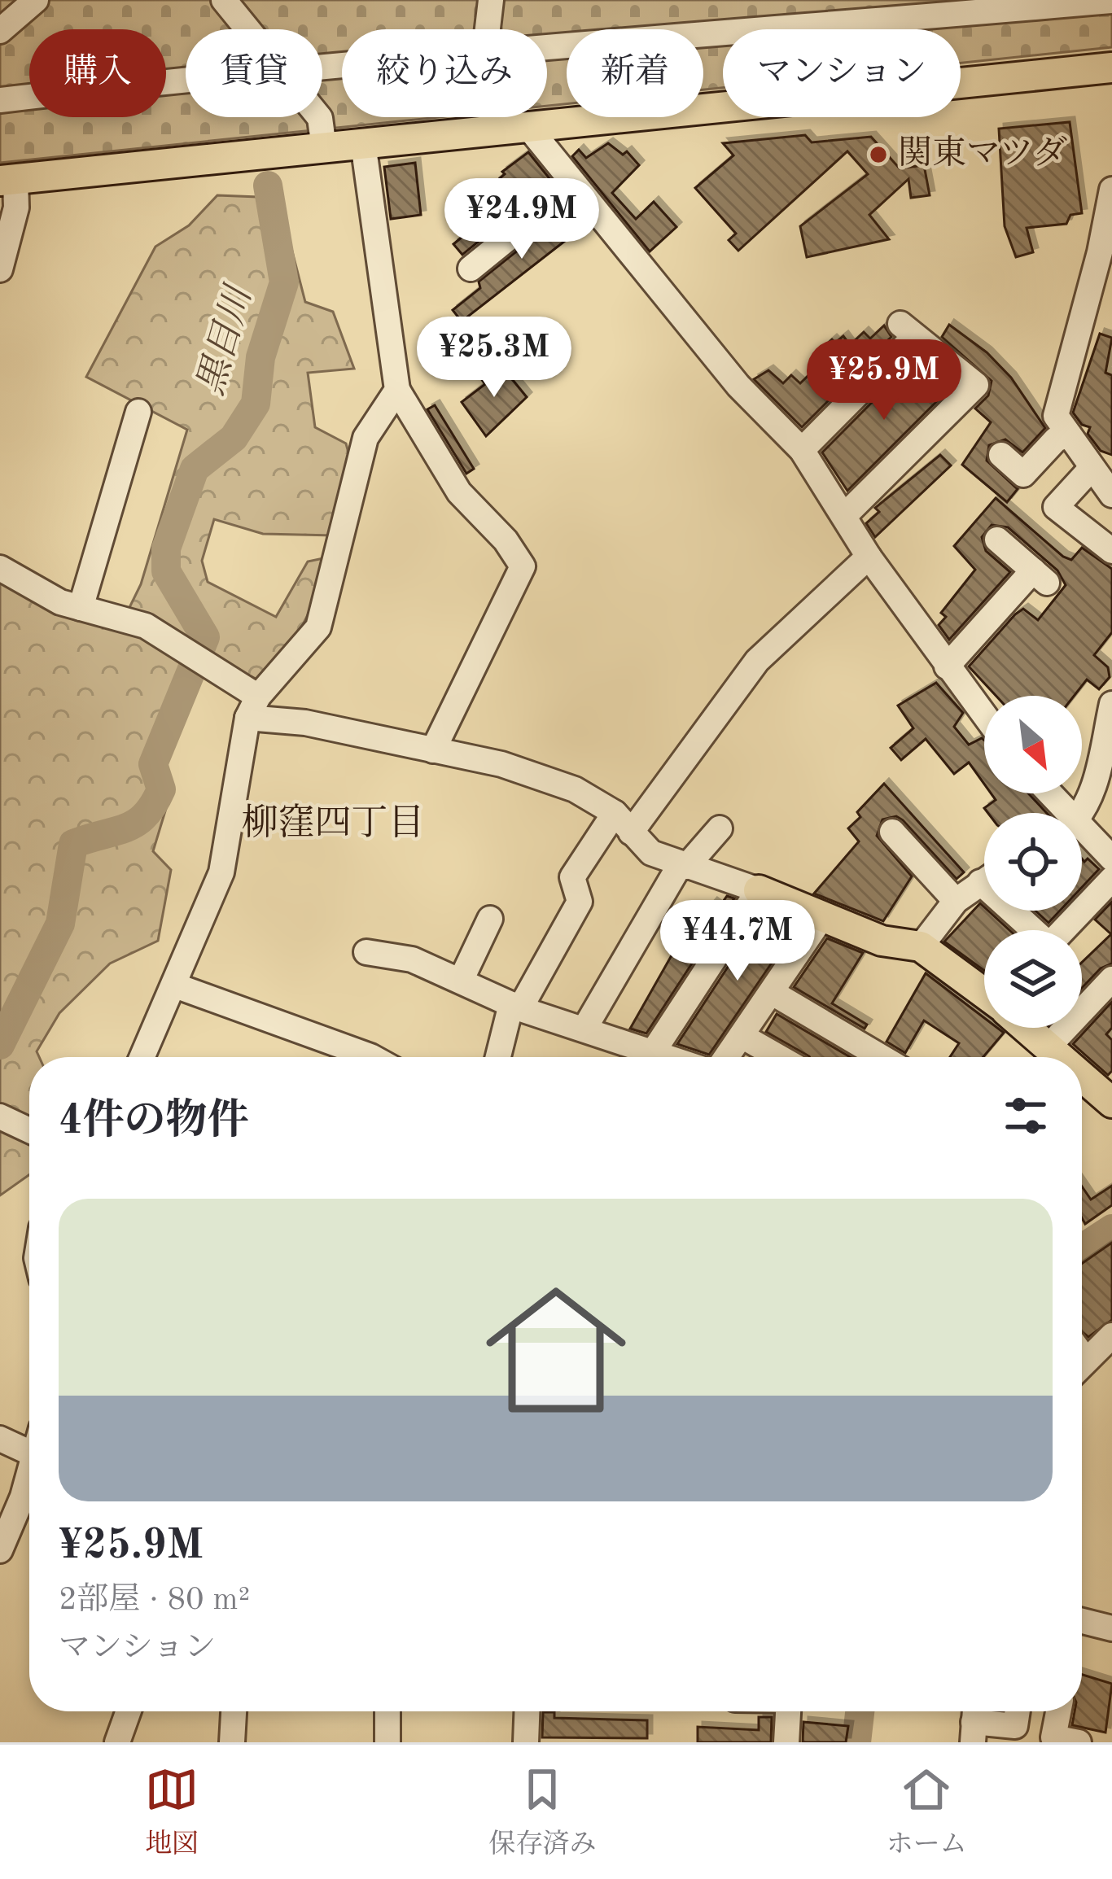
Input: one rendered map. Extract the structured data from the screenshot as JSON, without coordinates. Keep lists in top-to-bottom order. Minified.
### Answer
{"districts":["柳窪四丁目"],"water":["黒目川"],"places":["関東マツダ"],"north":"bottom right","page":{"chip":["購入","賃貸","絞り込み","新着","マンション"],"price":["¥24.9M","¥25.3M","¥25.9M","¥44.7M"],"heading":"4件の物件","list":[{"name":"¥25.9M","note":"2部屋 · 80 m² · マンション"}],"tabs":["地図","保存済み","ホーム"]}}
